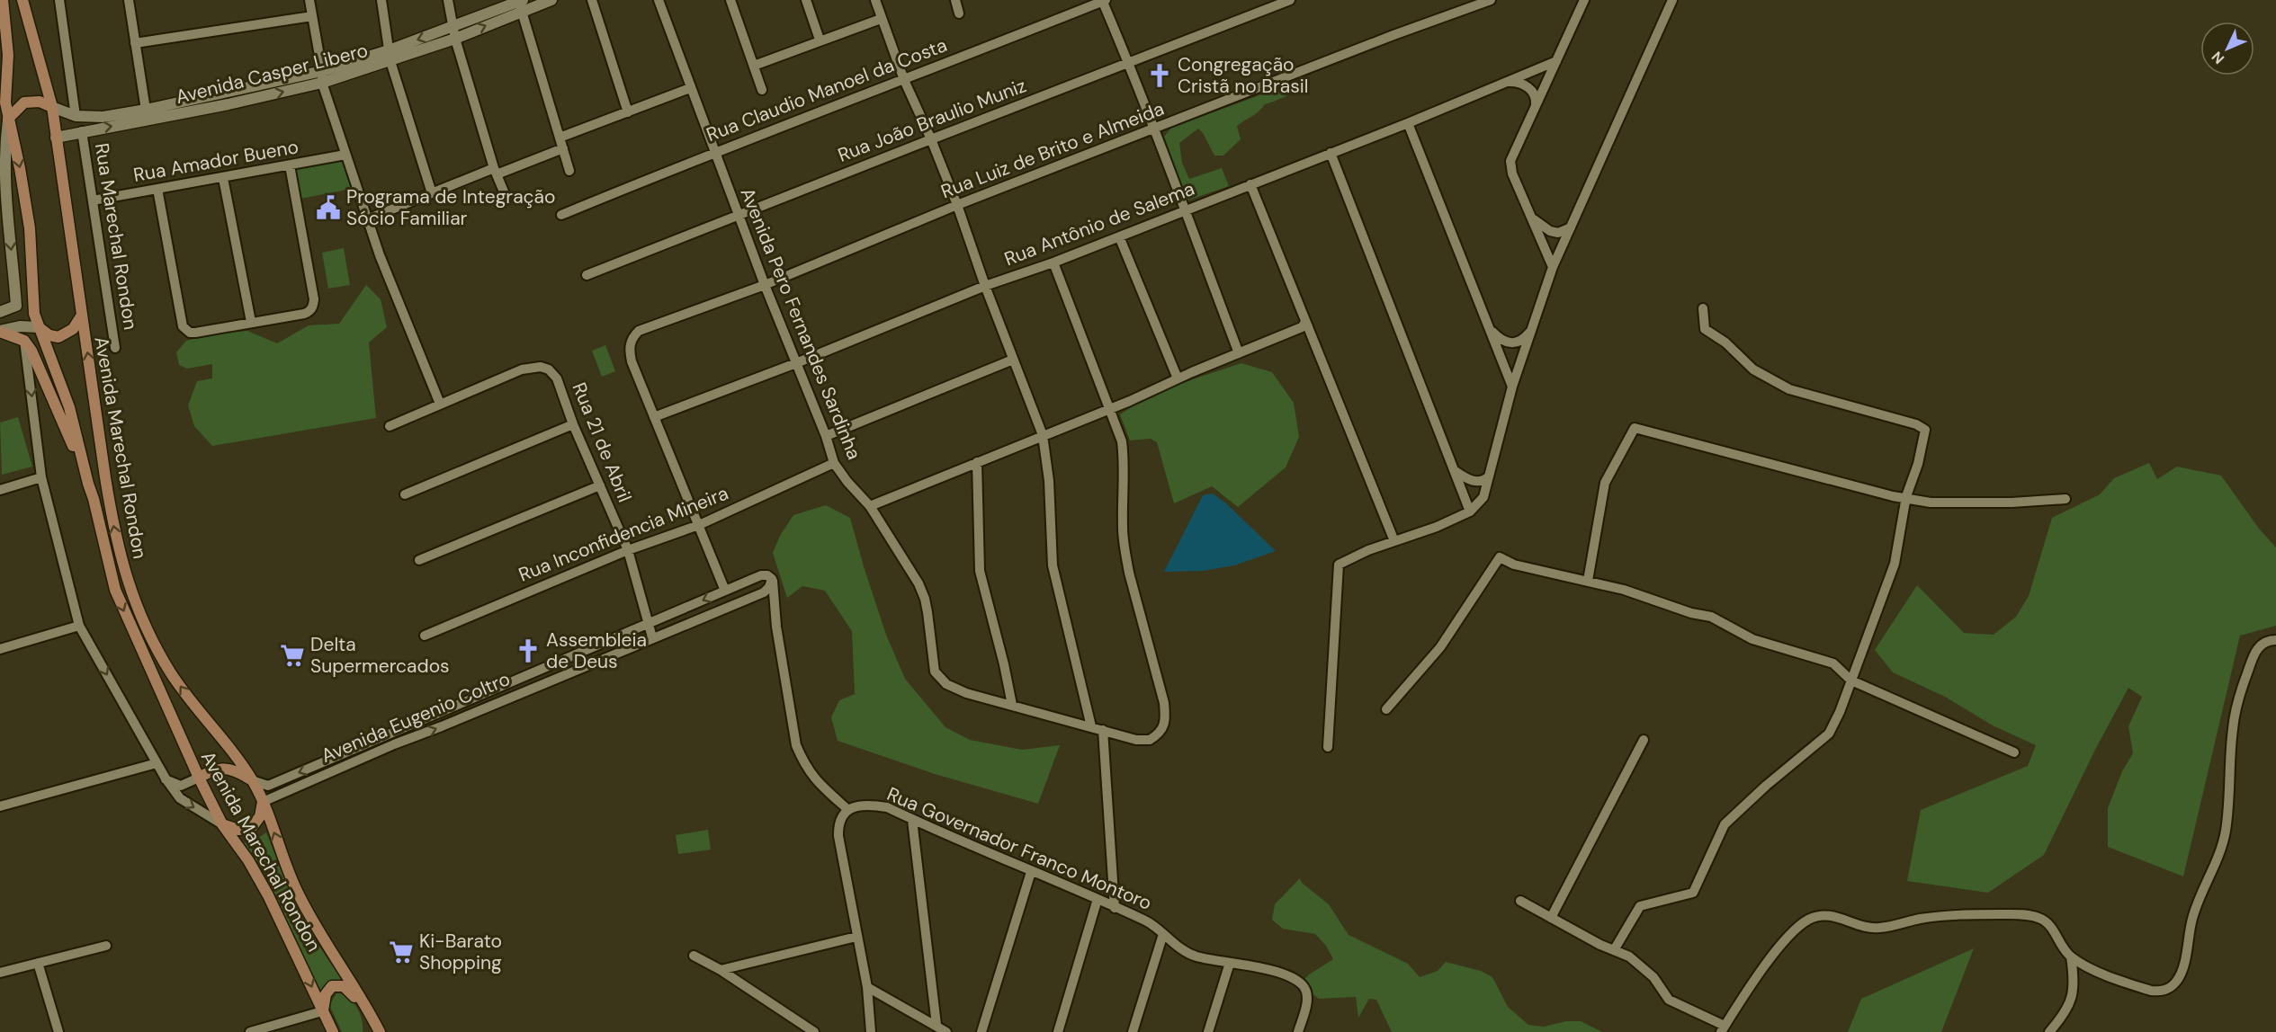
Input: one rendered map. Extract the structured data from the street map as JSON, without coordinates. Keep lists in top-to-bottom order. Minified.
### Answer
{"streets":{"main road":["Avenida Marechal Rondon"],"street":["Avenida Casper Libero","Rua Claudio Manoel da Costa","Rua João Braulio Muniz","Rua Luiz de Brito e Almeida","Rua Amador Bueno","Rua Antônio de Salema","Rua Marechal Rondon","Avenida Pero Fernandes Sardinha","Rua 21 de Abril","Rua Inconfidencia Mineira","Avenida Eugenio Coltro","Rua Governador Franco Montoro"]},"crossings":[["Avenida Casper Libero","Rua Marechal Rondon"],["Avenida Casper Libero","Avenida Marechal Rondon"],["Rua Claudio Manoel da Costa","Avenida Pero Fernandes Sardinha"],["Rua João Braulio Muniz","Avenida Pero Fernandes Sardinha"],["Rua Luiz de Brito e Almeida","Rua Antônio de Salema"],["Rua Luiz de Brito e Almeida","Avenida Pero Fernandes Sardinha"],["Rua Amador Bueno","Rua Marechal Rondon"],["Rua Antônio de Salema","Avenida Pero Fernandes Sardinha"],["Avenida Pero Fernandes Sardinha","Rua Inconfidencia Mineira"],["Rua 21 de Abril","Rua Inconfidencia Mineira"],["Rua 21 de Abril","Avenida Eugenio Coltro"],["Avenida Marechal Rondon","Avenida Eugenio Coltro"]],"places":{"church":["Congregação Cristã no Brasil","Assembleia de Deus"],"public building":["Programa de Integração Sócio Familiar"],"supermarket":["Delta Supermercados","Ki-Barato Shopping"]},"north":"bottom left"}
